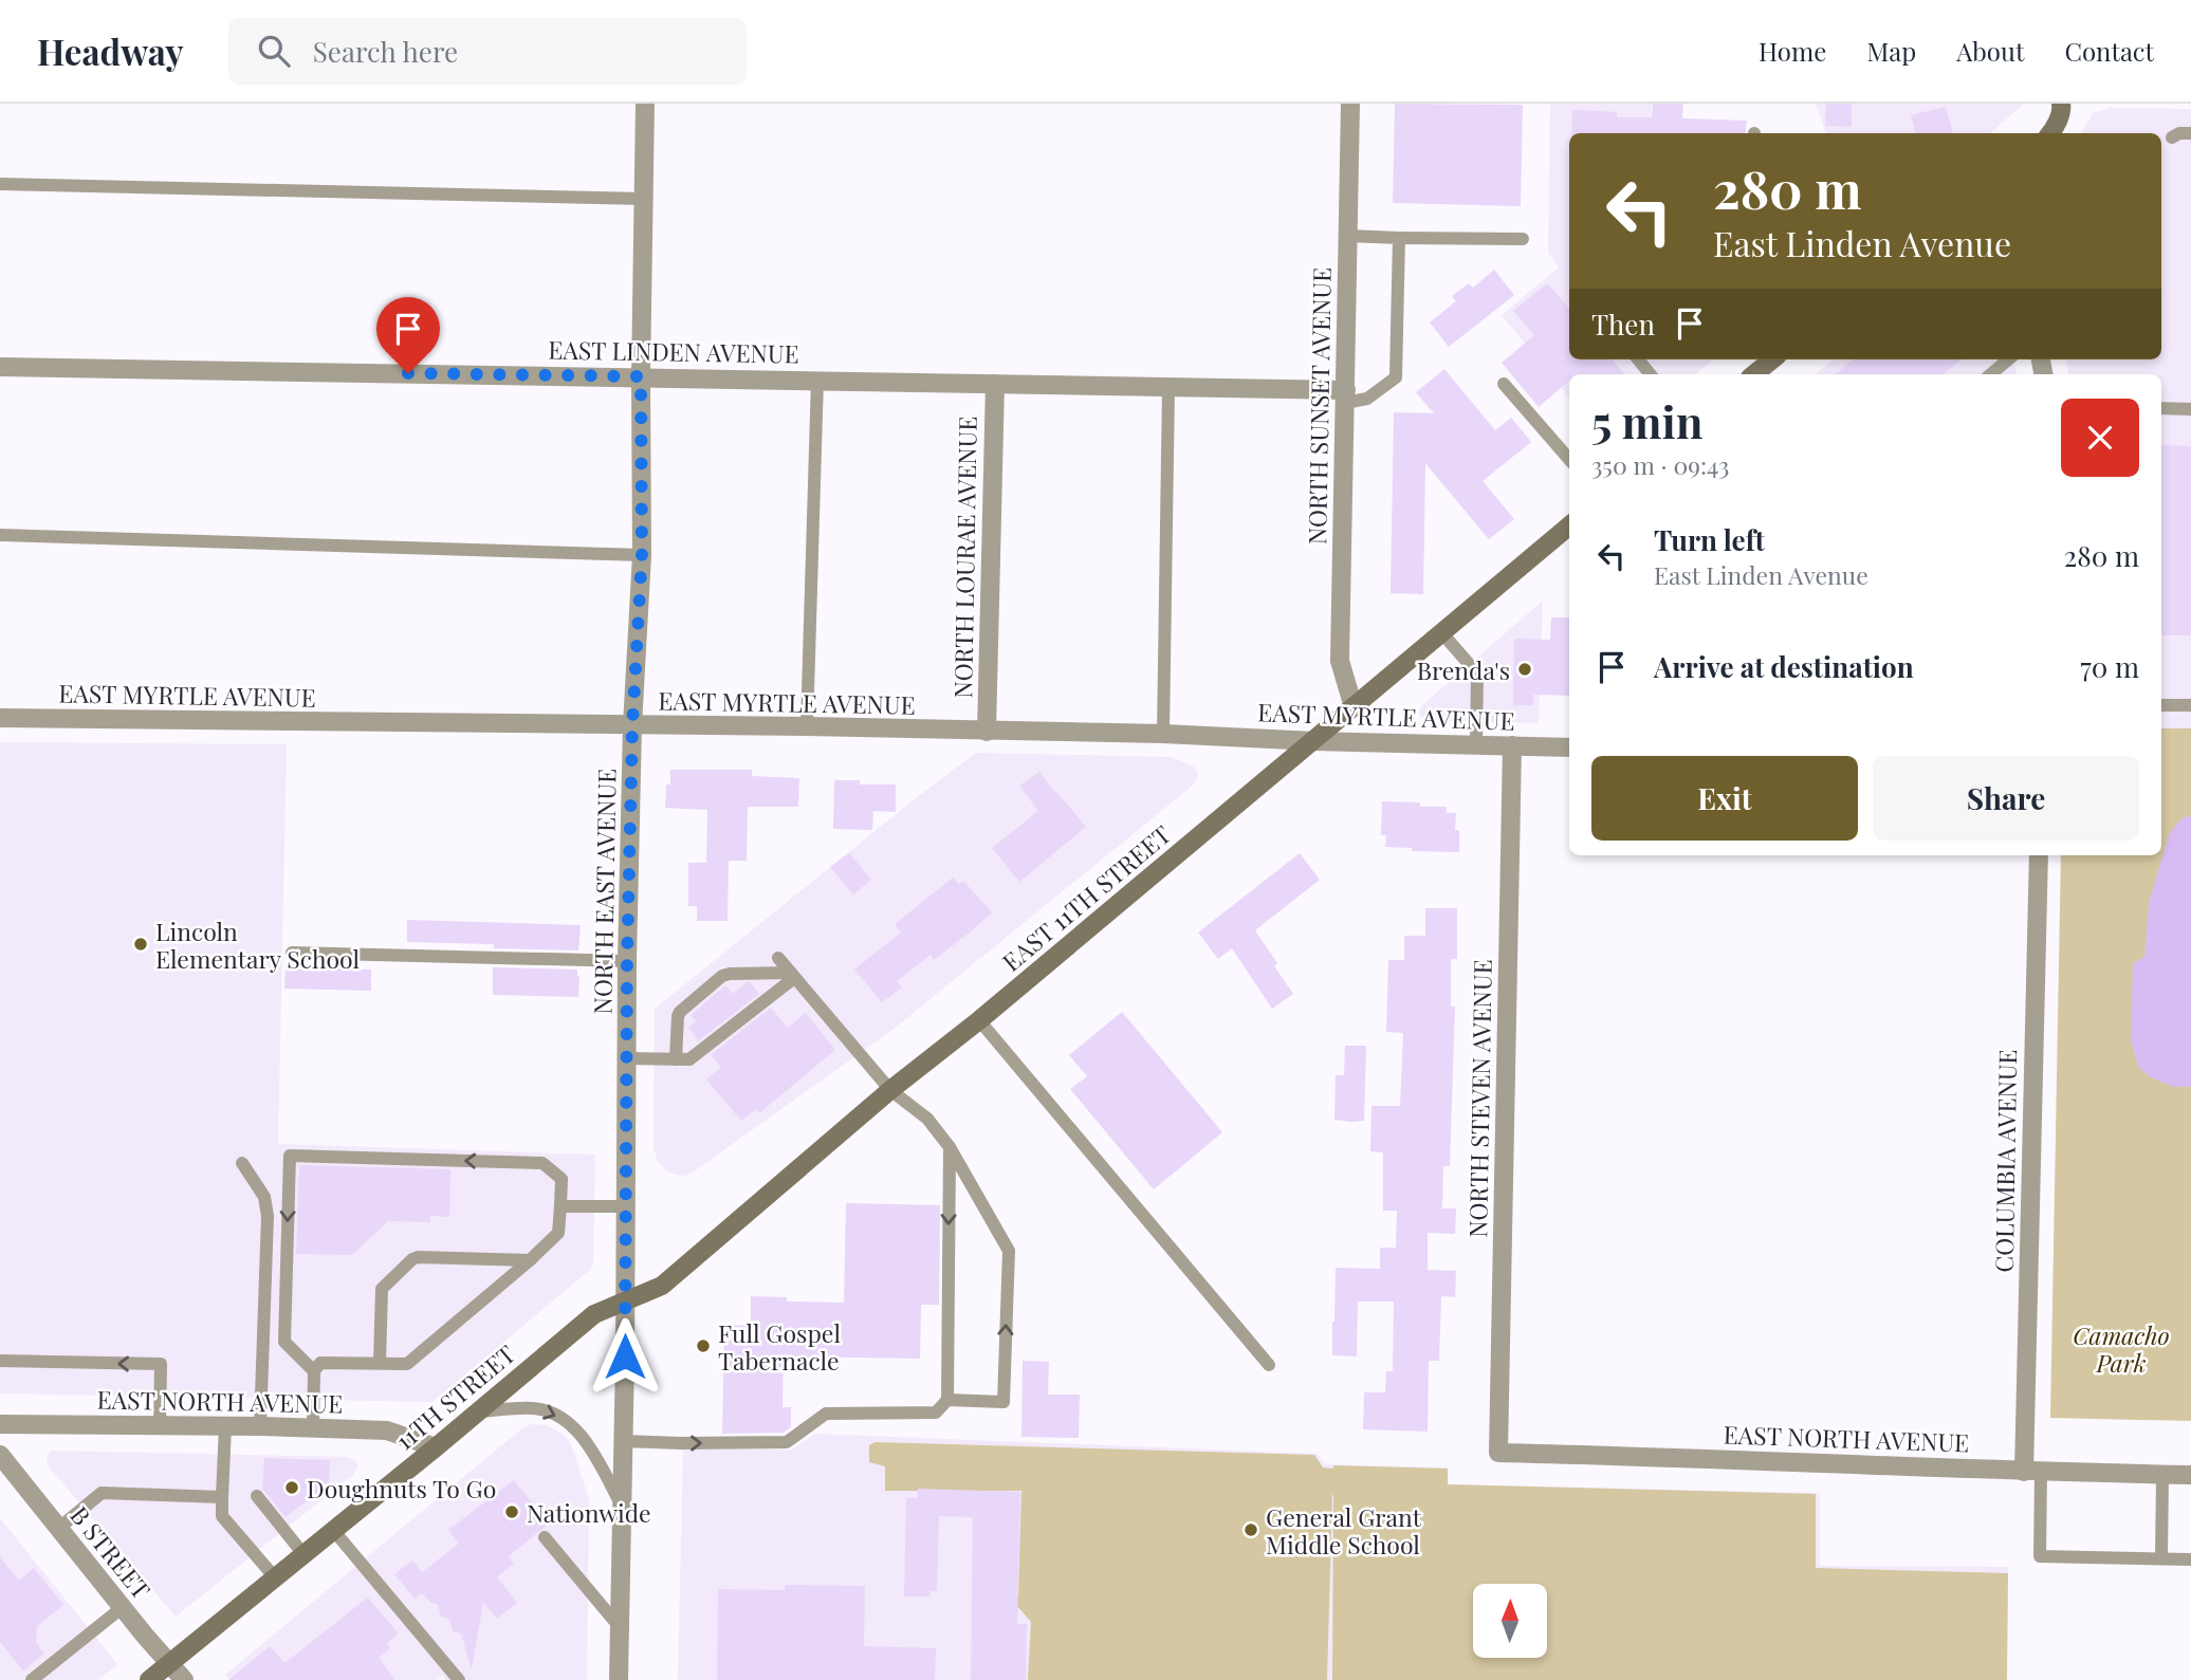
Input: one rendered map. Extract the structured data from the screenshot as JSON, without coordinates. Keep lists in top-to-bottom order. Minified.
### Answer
{"streets":{"main road":["EAST 11TH STREET","11TH STREET"],"street":["EAST LINDEN AVENUE","NORTH SUNSET AVENUE","NORTH LOURAE AVENUE","EAST MYRTLE AVENUE","NORTH EAST AVENUE","NORTH STEVEN AVENUE","COLUMBIA AVENUE","EAST NORTH AVENUE","B STREET"]},"crossings":[["EAST LINDEN AVENUE","NORTH SUNSET AVENUE"],["EAST LINDEN AVENUE","NORTH LOURAE AVENUE"],["EAST LINDEN AVENUE","NORTH EAST AVENUE"],["NORTH SUNSET AVENUE","EAST 11TH STREET"],["NORTH LOURAE AVENUE","EAST MYRTLE AVENUE"],["EAST MYRTLE AVENUE","NORTH EAST AVENUE"],["EAST MYRTLE AVENUE","EAST 11TH STREET"],["EAST MYRTLE AVENUE","NORTH STEVEN AVENUE"],["NORTH EAST AVENUE","EAST 11TH STREET"],["NORTH EAST AVENUE","11TH STREET"],["EAST 11TH STREET","11TH STREET"],["NORTH STEVEN AVENUE","EAST NORTH AVENUE"],["COLUMBIA AVENUE","EAST NORTH AVENUE"],["11TH STREET","EAST NORTH AVENUE"],["11TH STREET","B STREET"]],"parks":["Camacho Park"],"places":["Brenda's","Lincoln Elementary School","Full Gospel Tabernacle","Doughnuts To Go","Nationwide","General Grant Middle School"],"north":"top","page":{"header":"Headway","search":"Search here","nav":["Home","Map","About","Contact"],"turn":["280 m","East Linden Avenue"],"then":"Then","heading":["5 min","350 m · 09:43"],"list":[{"name":"Turn left","note":"East Linden Avenue","value":"280 m"},{"name":"Arrive at destination","value":"70 m"}],"buttons":["Exit","Share"]}}
